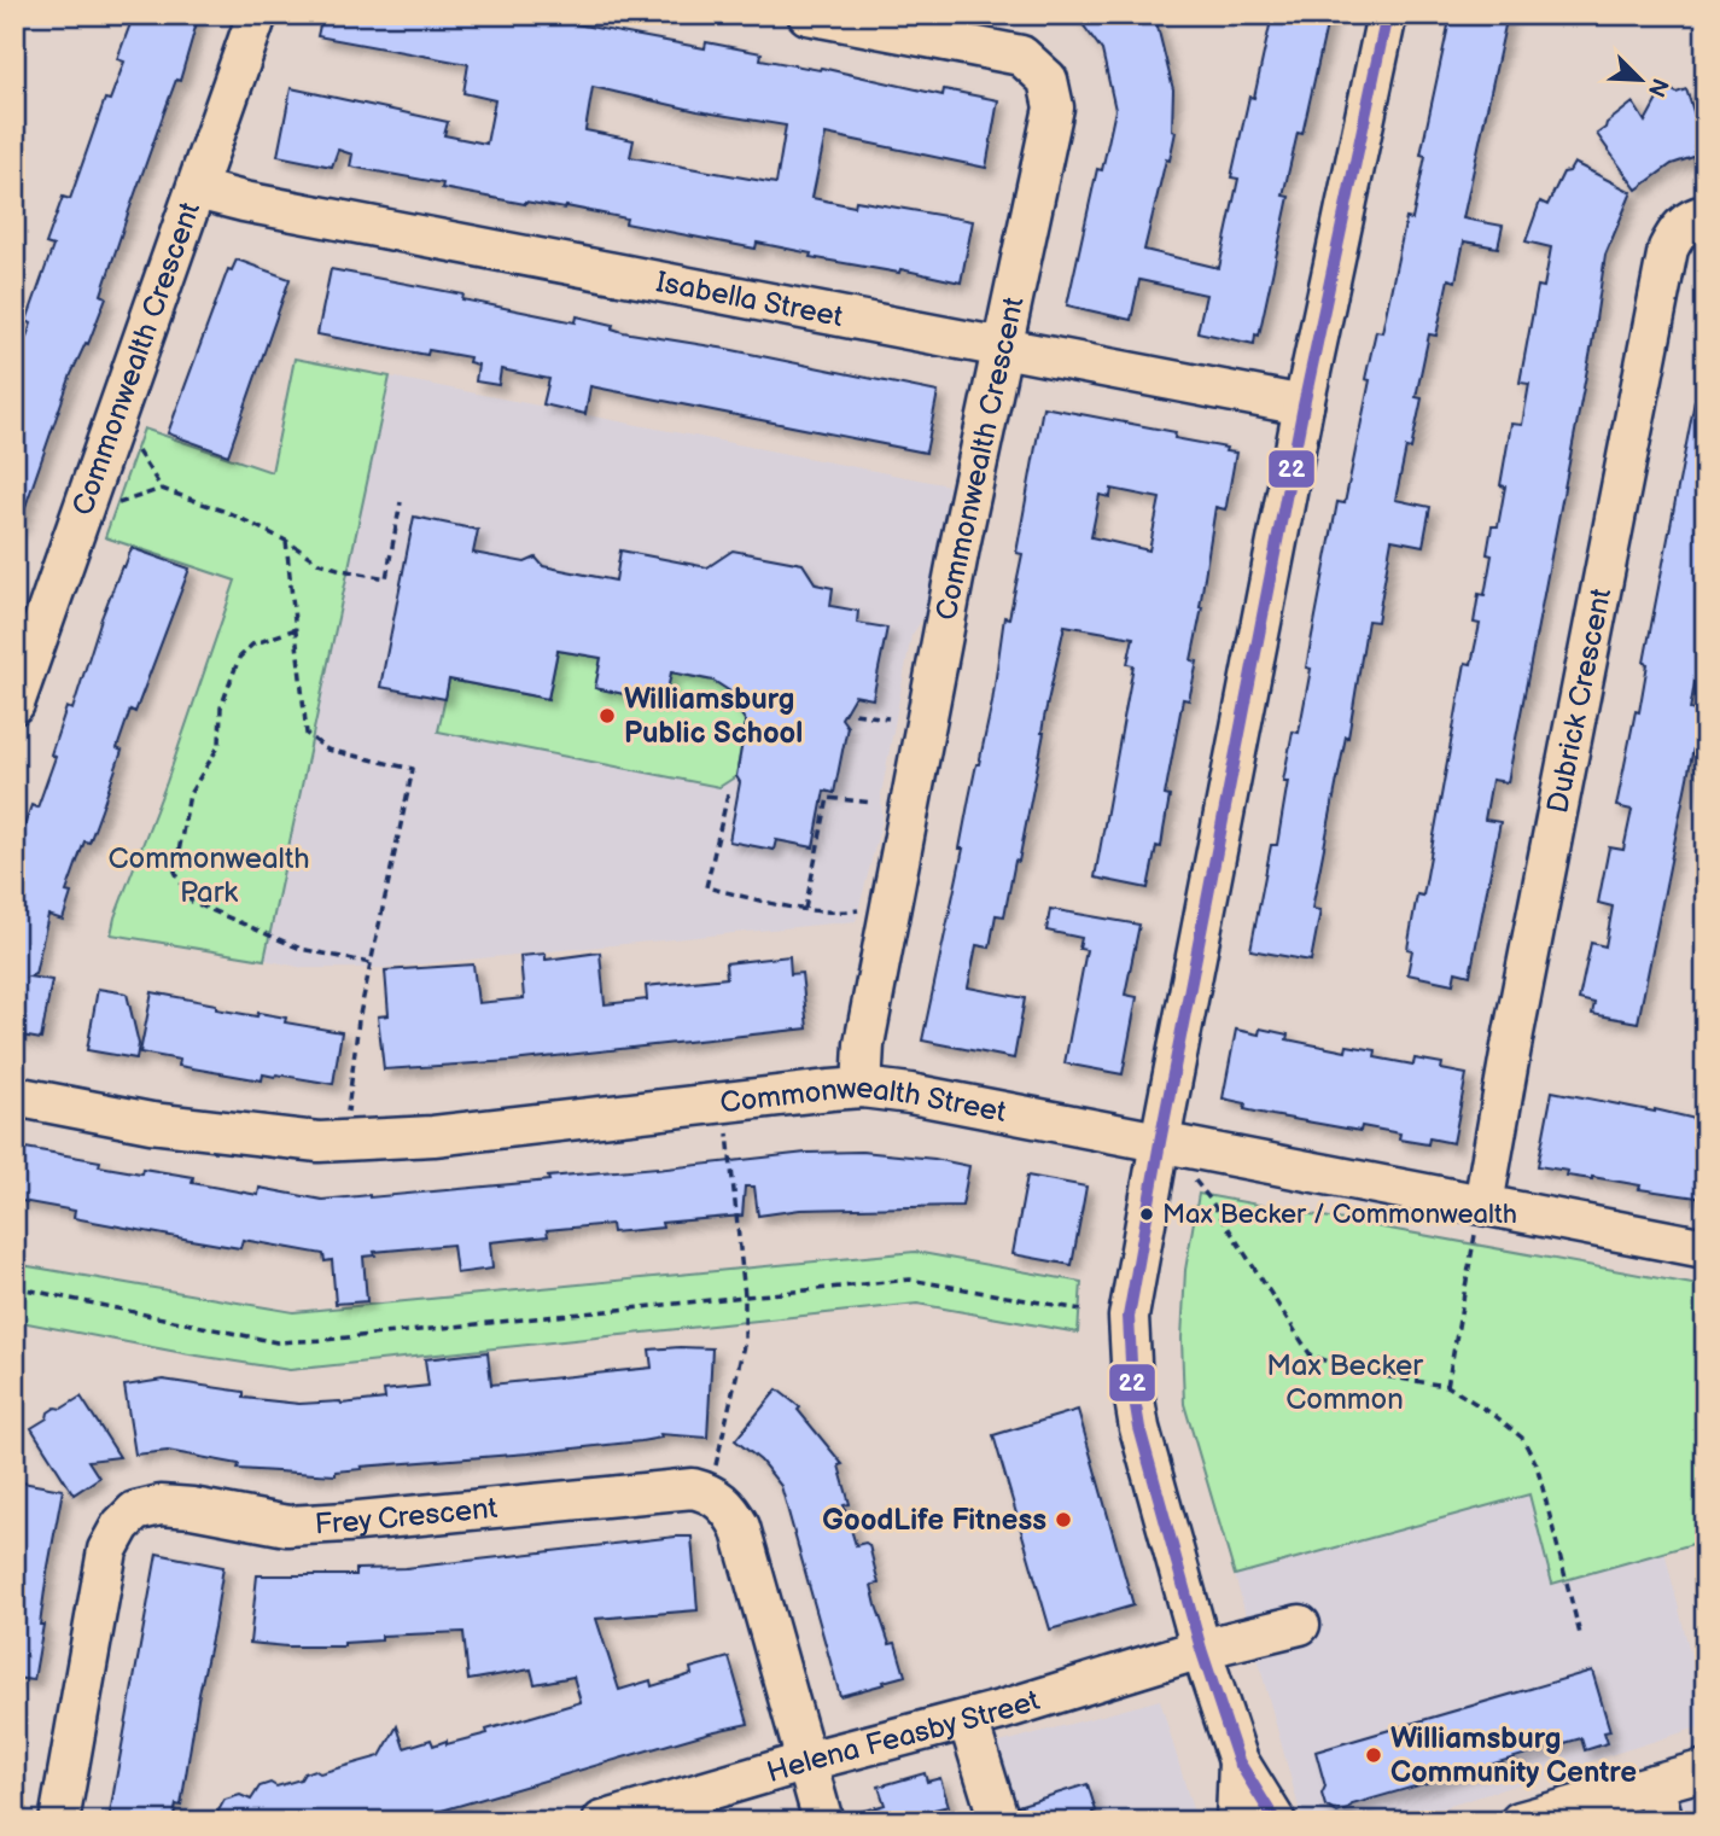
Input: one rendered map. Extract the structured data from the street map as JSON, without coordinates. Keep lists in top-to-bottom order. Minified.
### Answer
{"streets":{"street":["Isabella Street","Commonwealth Crescent","Dubrick Crescent","Commonwealth Street","Frey Crescent","Helena Feasby Street"]},"crossings":[["Isabella Street","Commonwealth Crescent"],["Commonwealth Crescent","Commonwealth Street"],["Dubrick Crescent","Commonwealth Street"]],"parks":["Commonwealth Park","Max Becker Common"],"places":["Williamsburg Public School","Max Becker / Commonwealth","GoodLife Fitness","Williamsburg Community Centre"],"lines":["transit line 22"],"north":"bottom right"}
